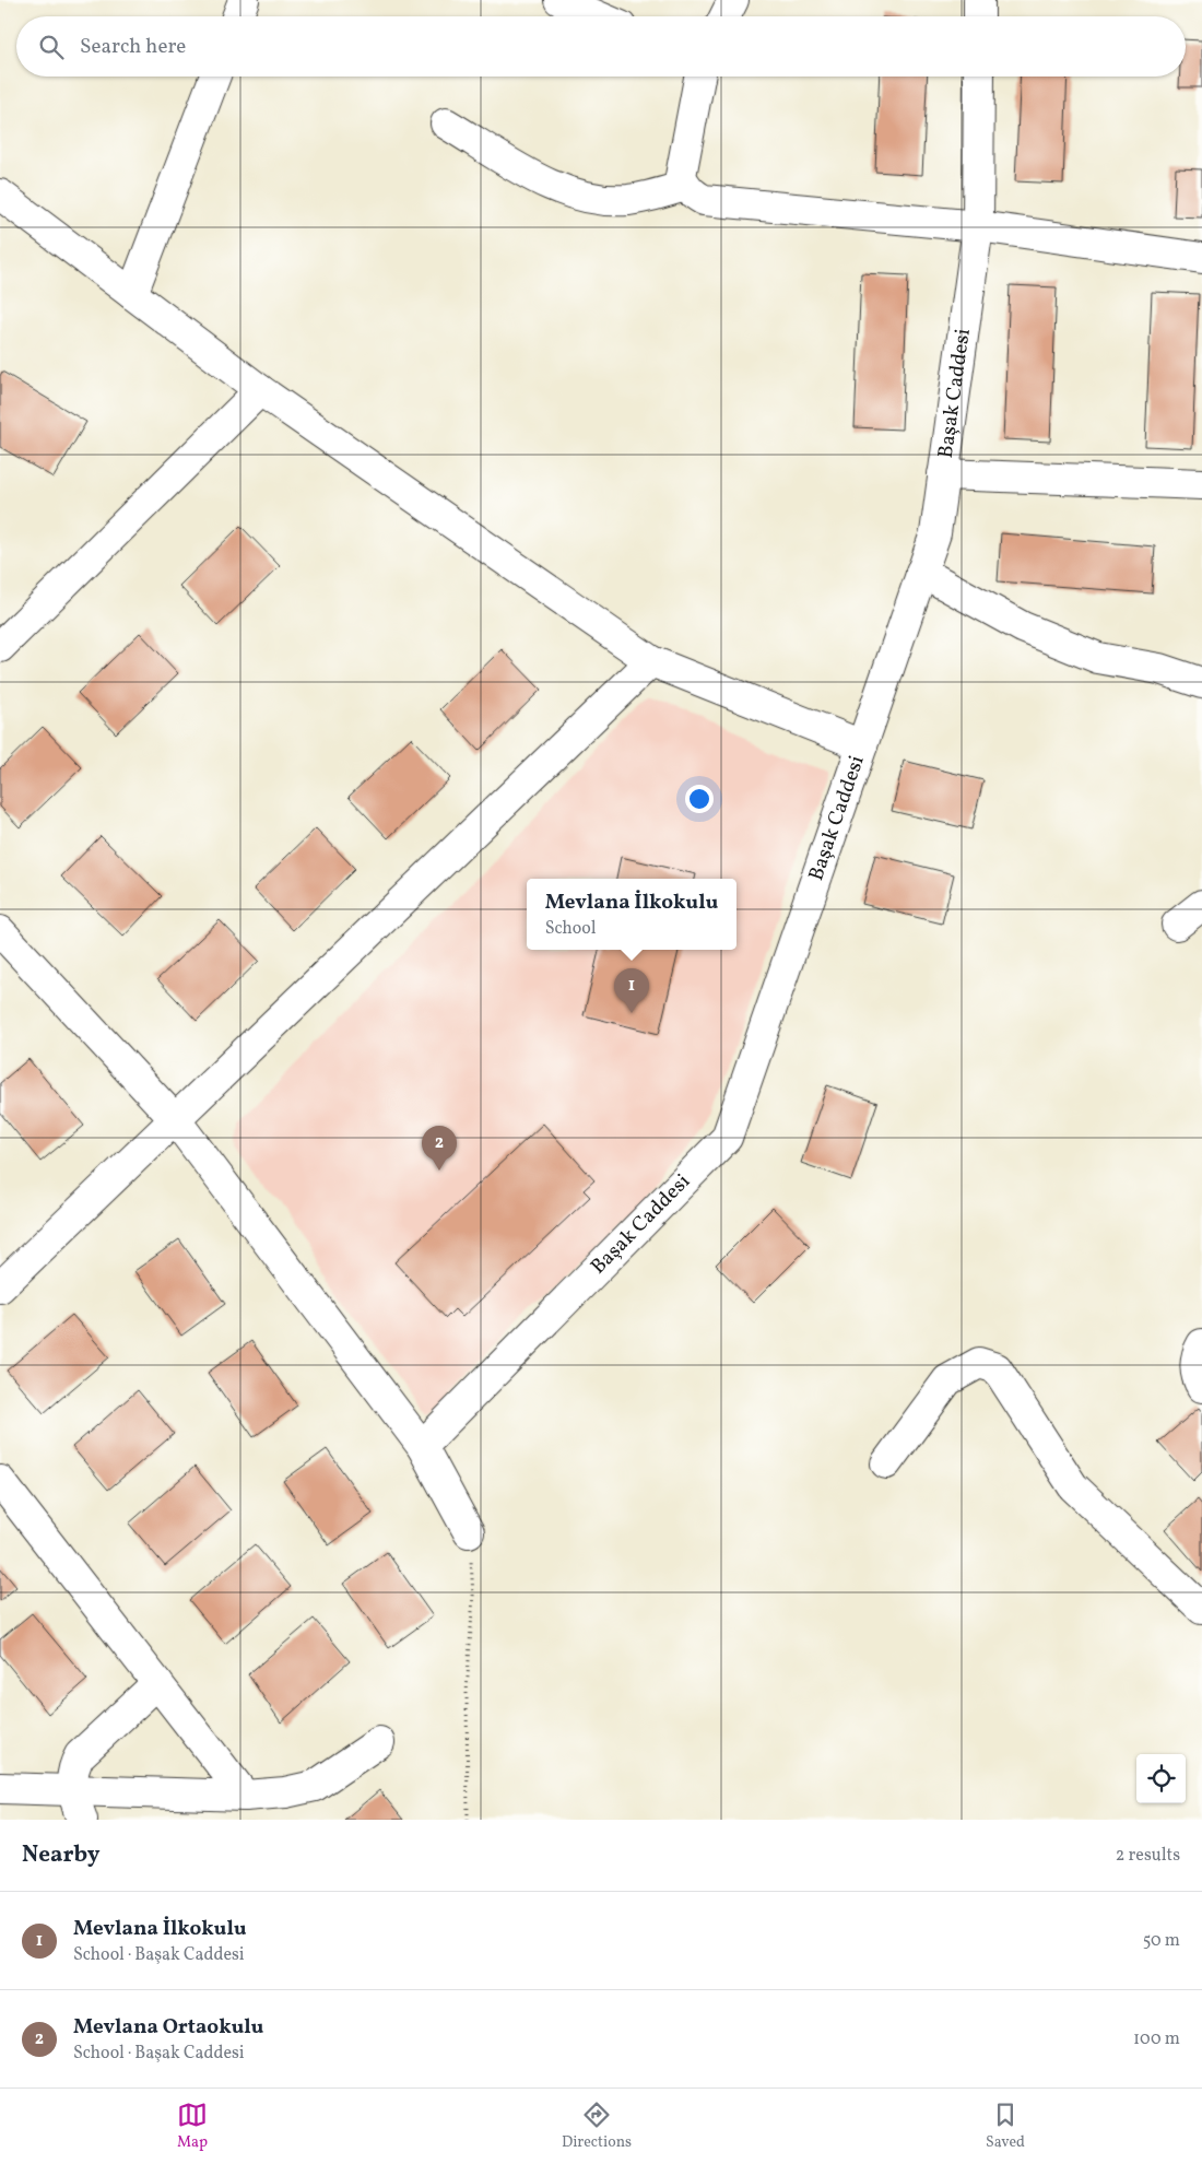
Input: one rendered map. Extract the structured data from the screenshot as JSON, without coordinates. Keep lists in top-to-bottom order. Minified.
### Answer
{"streets":{"street":["Başak Caddesi"]},"page":{"search":"Search here","popup":["Mevlana İlkokulu","School"],"pins":["1","2"],"heading":["Nearby","2 results"],"list":[{"mark":"1","name":"Mevlana İlkokulu","note":"School · Başak Caddesi","value":"50 m"},{"mark":"2","name":"Mevlana Ortaokulu","note":"School · Başak Caddesi","value":"100 m"}],"nav":["Map","Directions","Saved"]}}
